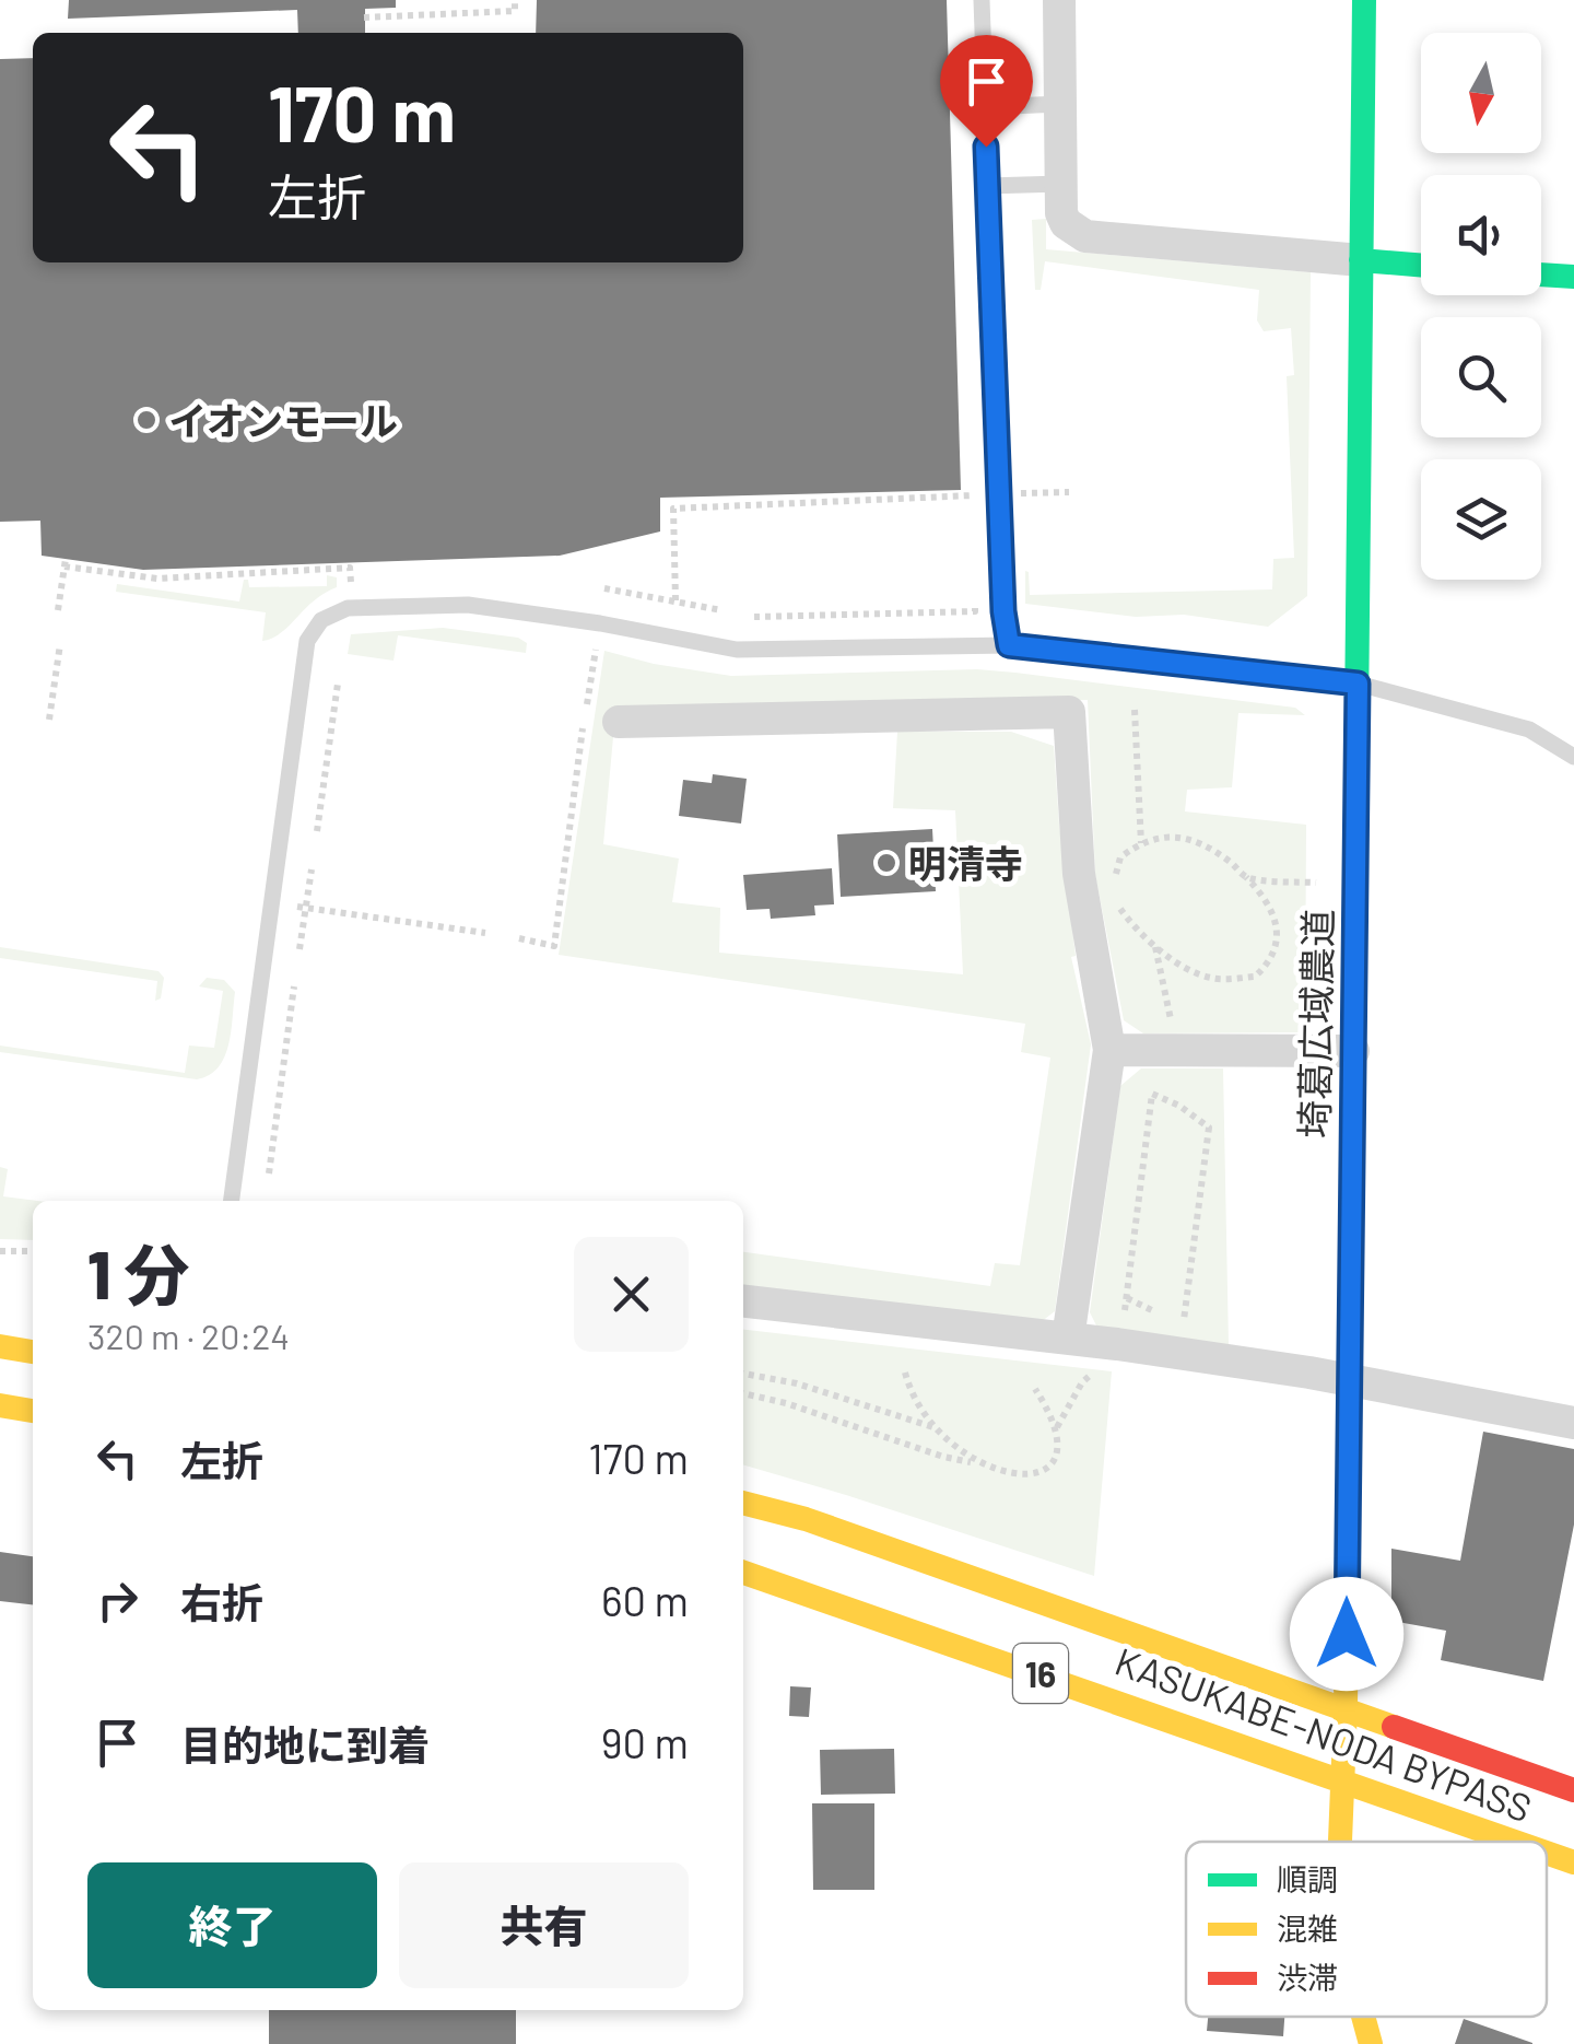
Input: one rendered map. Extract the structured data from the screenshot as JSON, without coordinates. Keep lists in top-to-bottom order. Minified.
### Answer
{"streets":{"main road":["埼葛広域農道","16","KASUKABE-NODA BYPASS"]},"crossings":[["埼葛広域農道","KASUKABE-NODA BYPASS"]],"places":["イオンモール","明清寺"],"legend":["順調","混雑","渋滞"],"north":"bottom","page":{"turn":["170 m","左折"],"heading":["1 分","320 m · 20:24"],"list":[{"name":"左折","value":"170 m"},{"name":"右折","value":"60 m"},{"name":"目的地に到着","value":"90 m"}],"buttons":["終了","共有"]}}
